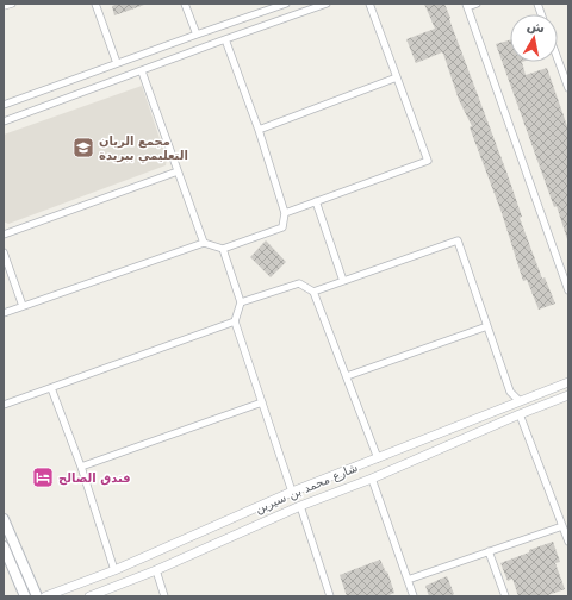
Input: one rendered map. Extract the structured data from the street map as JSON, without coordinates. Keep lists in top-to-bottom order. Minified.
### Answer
{"streets":{"street":["شارع محمد بن سيرين"]},"places":{"school or university":["مجمع الريان التعليمي ببريدة"],"hotel":["فندق الصالح"]},"north":"top"}
